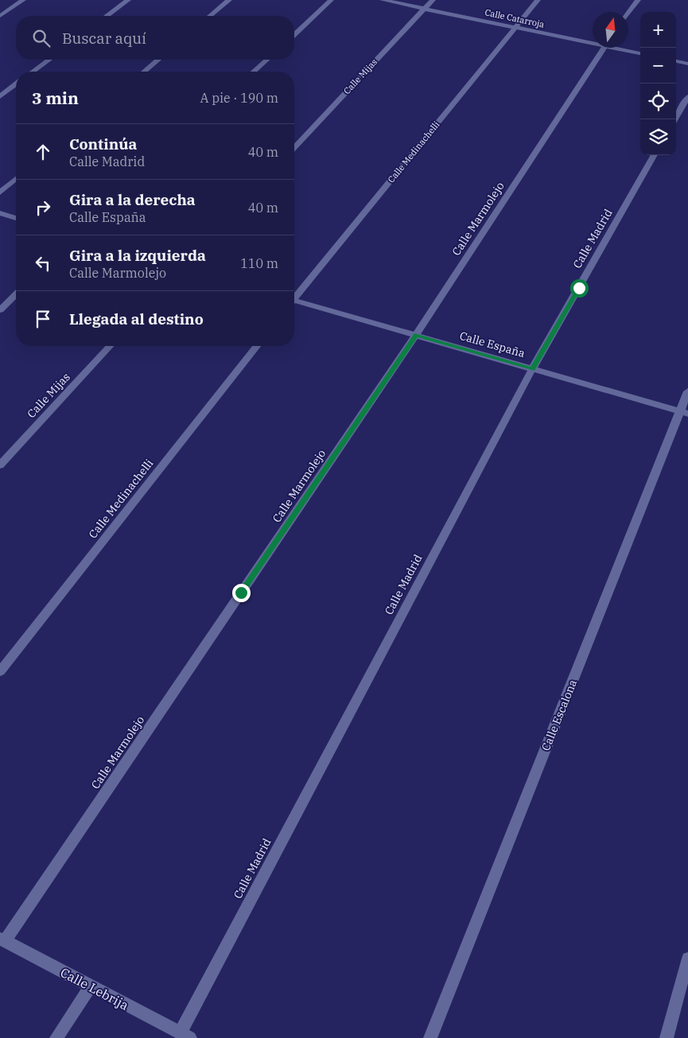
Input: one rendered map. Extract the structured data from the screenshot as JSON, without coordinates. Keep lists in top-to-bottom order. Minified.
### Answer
{"streets":{"street":["Calle Catarroja","Calle Mijas","Calle Medinachelli","Calle Marmolejo","Calle Madrid","Calle España","Calle Escalona","Calle Lebrija"]},"crossings":[["Calle Catarroja","Calle Mijas"],["Calle Catarroja","Calle Medinachelli"],["Calle Marmolejo","Calle España"],["Calle Marmolejo","Calle Lebrija"],["Calle Madrid","Calle España"],["Calle Madrid","Calle Lebrija"],["Calle España","Calle Escalona"]],"north":"top","page":{"map_buttons":["+","−"],"search":"Buscar aquí","heading":["3 min","A pie · 190 m"],"list":[["Continúa","Calle Madrid","40 m"],["Gira a la derecha","Calle España","40 m"],["Gira a la izquierda","Calle Marmolejo","110 m"],"Llegada al destino"]}}
